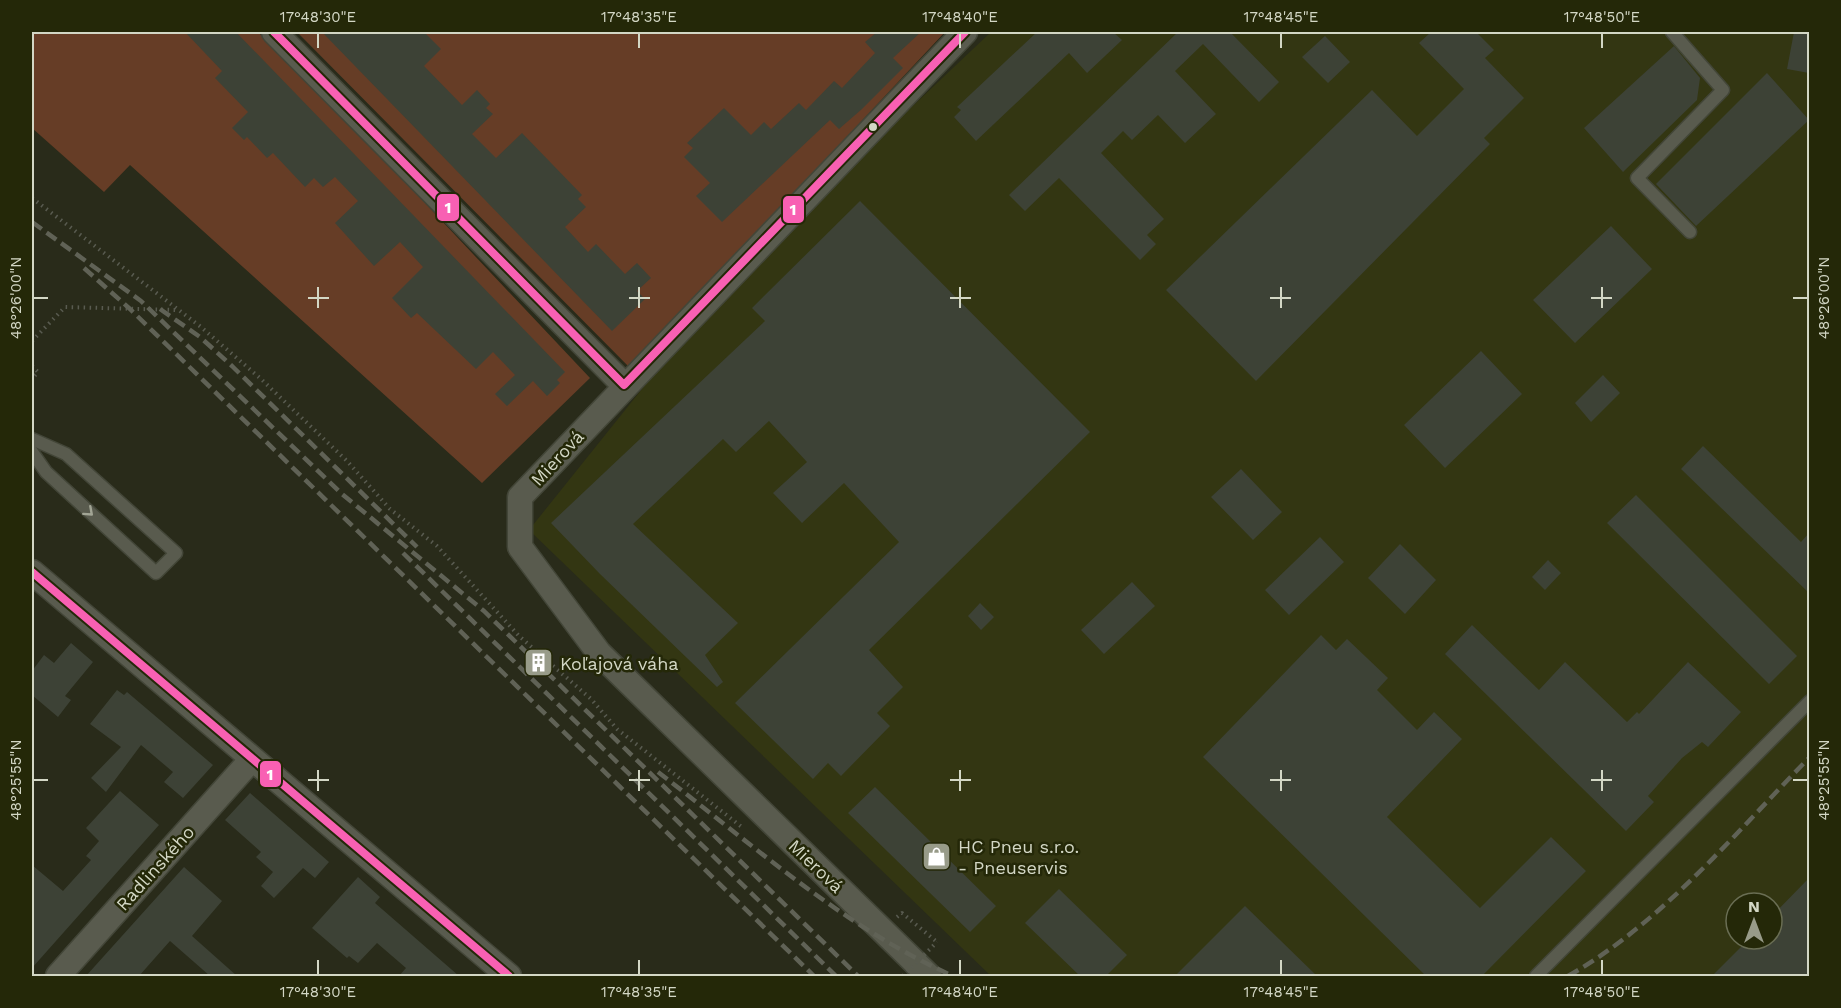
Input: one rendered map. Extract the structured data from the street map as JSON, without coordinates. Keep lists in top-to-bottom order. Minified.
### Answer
{"streets":{"street":["Mierová","Radlinského"]},"places":{"building":["Koľajová váha"],"shop":["HC Pneu s.r.o. - Pneuservis"]},"lines":["transit line 1"],"north":"top","coordinates":["17°48'30\"E","17°48'35\"E","17°48'40\"E","17°48'45\"E","17°48'50\"E","48°26'00\"N","48°25'55\"N"]}
